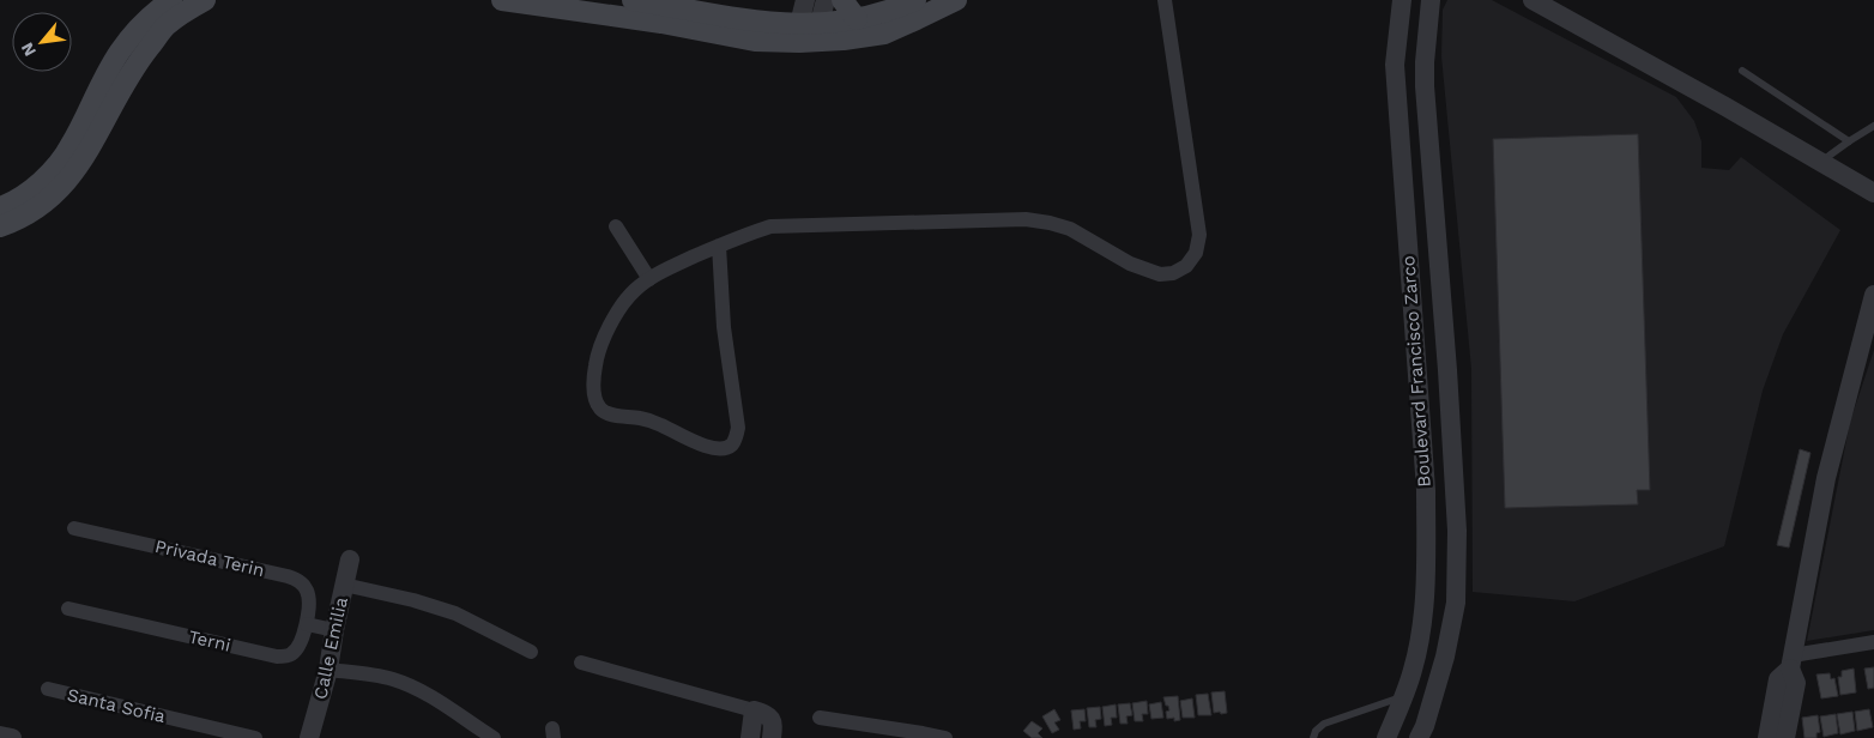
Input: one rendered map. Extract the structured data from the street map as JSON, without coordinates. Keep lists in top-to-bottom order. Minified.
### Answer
{"streets":{"street":["Boulevard Francisco Zarco","Privada Terin","Terni","Calle Emilia","Santa Sofia"]},"crossings":[["Privada Terin","Terni"]],"north":"bottom left"}
